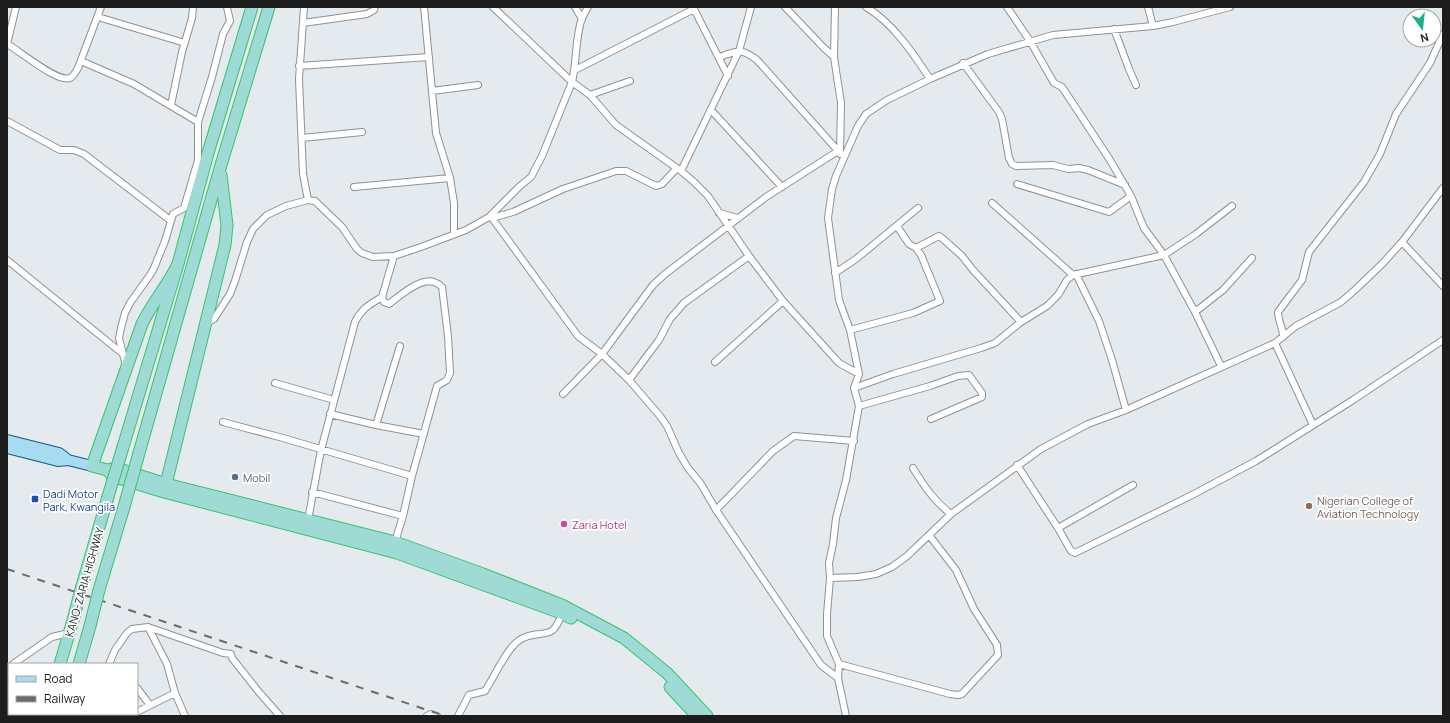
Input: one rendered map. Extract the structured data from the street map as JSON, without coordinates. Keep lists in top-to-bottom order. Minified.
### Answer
{"streets":{"highway":["KANO-ZARIA HIGHWAY"]},"places":{"other":["Mobil","Nigerian College of Aviation Technology","Zaria Hotel"],"transit":["Dadi Motor Park, Kwangila"]},"legend":["Road","Railway"],"north":"bottom"}
